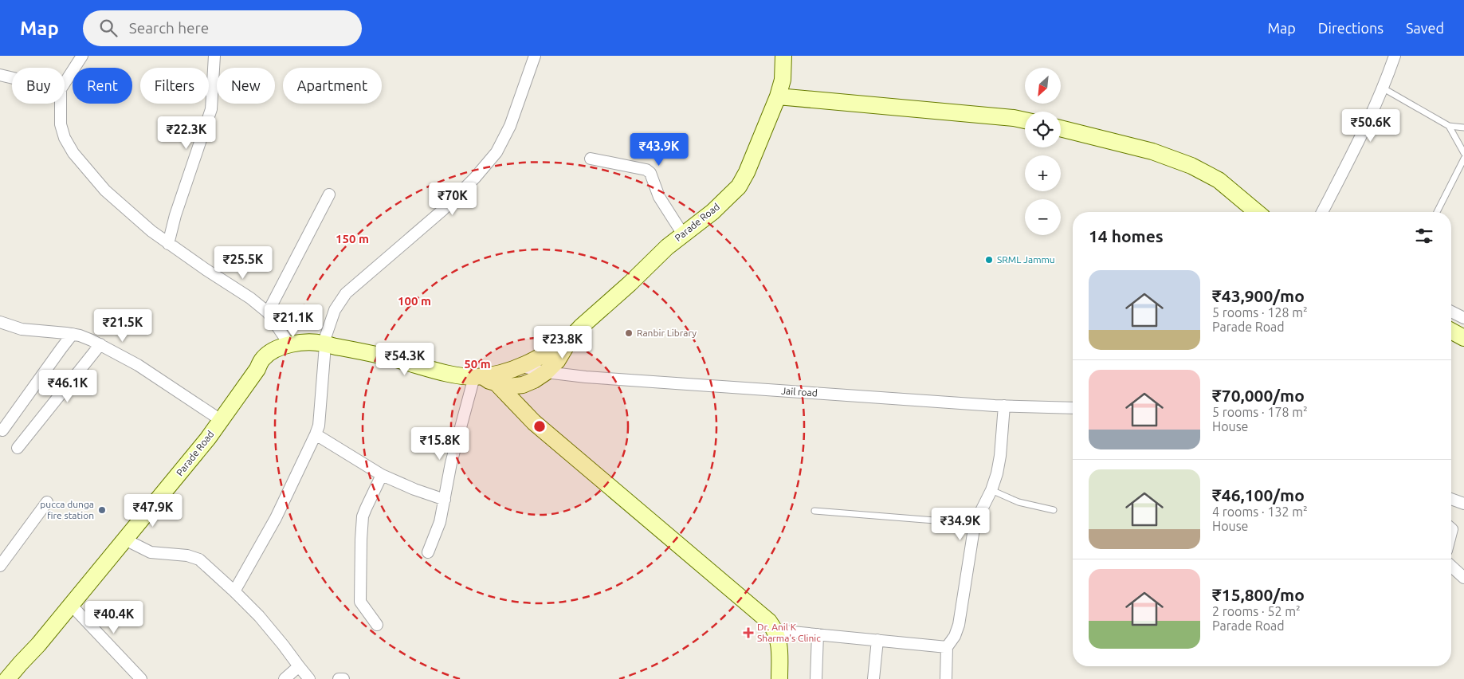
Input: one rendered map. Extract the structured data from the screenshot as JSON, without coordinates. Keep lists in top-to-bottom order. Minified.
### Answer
{"streets":{"main road":["Parade Road"],"street":["Jail road"]},"crossings":[["Parade Road","Jail road"]],"places":{"other":["SRML Jammu","Ranbir Library","pucca dunga fire station"],"health":["Dr. Anil K Sharma's Clinic"]},"north":"bottom left","page":{"header":"Map","search":"Search here","nav":["Map","Directions","Saved"],"map_buttons":["+","−"],"chip":["Buy","Rent","Filters","New","Apartment"],"price":["₹50.6K","₹22.3K","₹43.9K","₹70K","₹25.5K","₹21.1K","₹21.5K","₹23.8K","₹54.3K","₹46.1K","₹15.8K","₹47.9K","₹34.9K","₹40.4K"],"heading":"14 homes","list":[{"name":"₹43,900/mo","note":"5 rooms · 128 m² · Parade Road"},{"name":"₹70,000/mo","note":"5 rooms · 178 m² · House"},{"name":"₹46,100/mo","note":"4 rooms · 132 m² · House"},{"name":"₹15,800/mo","note":"2 rooms · 52 m² · Parade Road"}]},"rings":["150 m","100 m","50 m"]}
